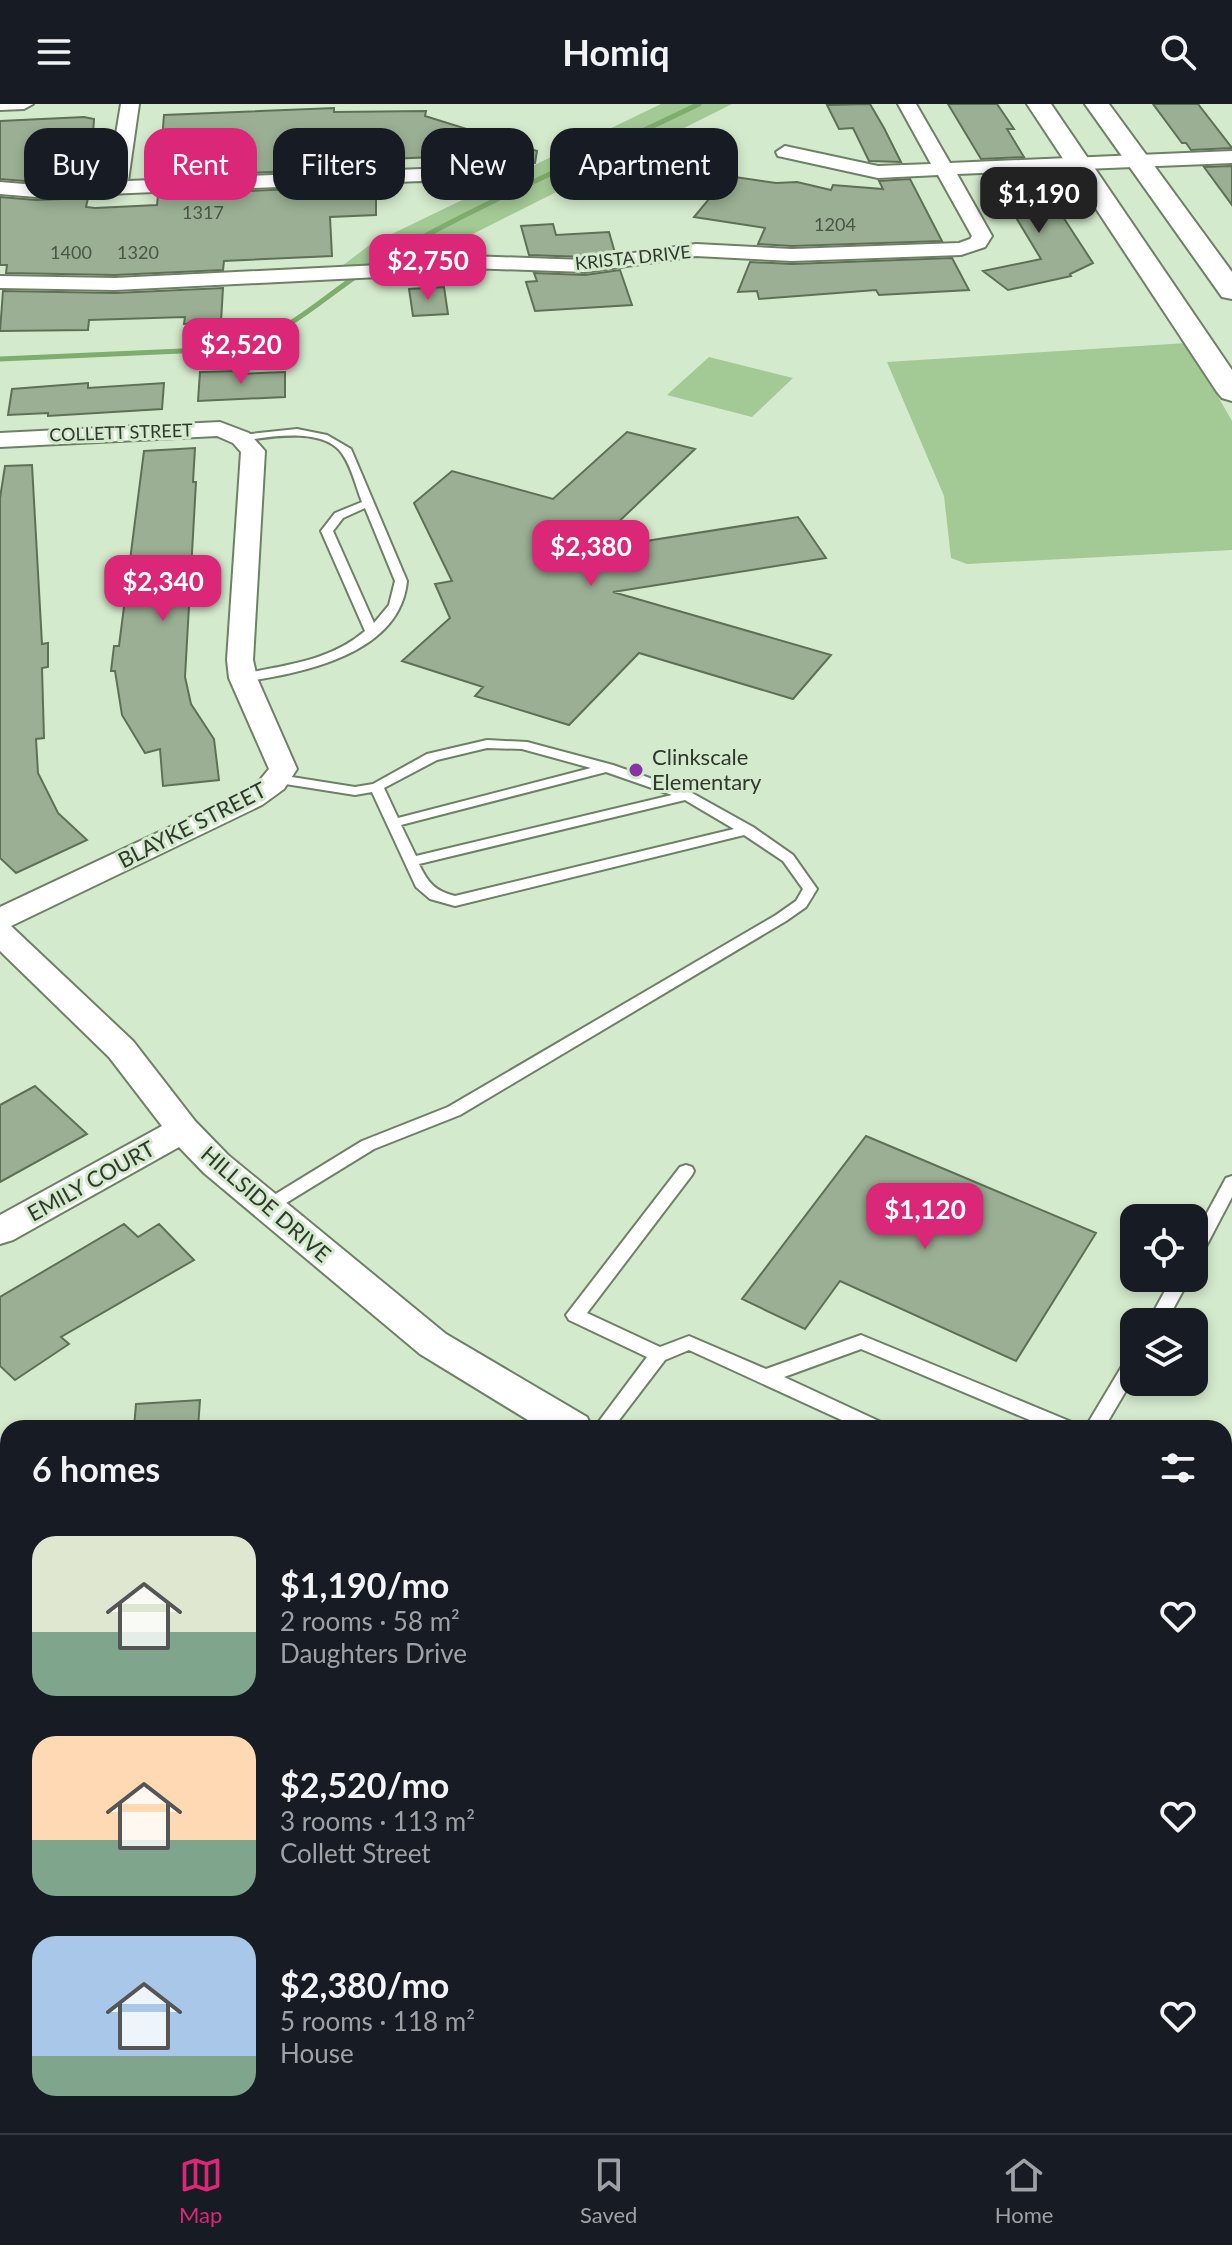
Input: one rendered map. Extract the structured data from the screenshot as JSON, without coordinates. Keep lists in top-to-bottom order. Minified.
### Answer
{"streets":{"street":["KRISTA DRIVE","COLLETT STREET","BLAYKE STREET","EMILY COURT","HILLSIDE DRIVE"]},"crossings":[["COLLETT STREET","BLAYKE STREET"],["EMILY COURT","HILLSIDE DRIVE"]],"places":["Clinkscale Elementary"],"house_numbers":["1317","1204","1400","1320"],"page":{"header":"Homiq","chip":["Buy","Rent","Filters","New","Apartment"],"price":["$1,190","$2,750","$2,520","$2,380","$2,340","$1,120"],"heading":"6 homes","list":[{"name":"$1,190/mo","note":"2 rooms · 58 m² · Daughters Drive"},{"name":"$2,520/mo","note":"3 rooms · 113 m² · Collett Street"},{"name":"$2,380/mo","note":"5 rooms · 118 m² · House"}],"tabs":["Map","Saved","Home"]}}
